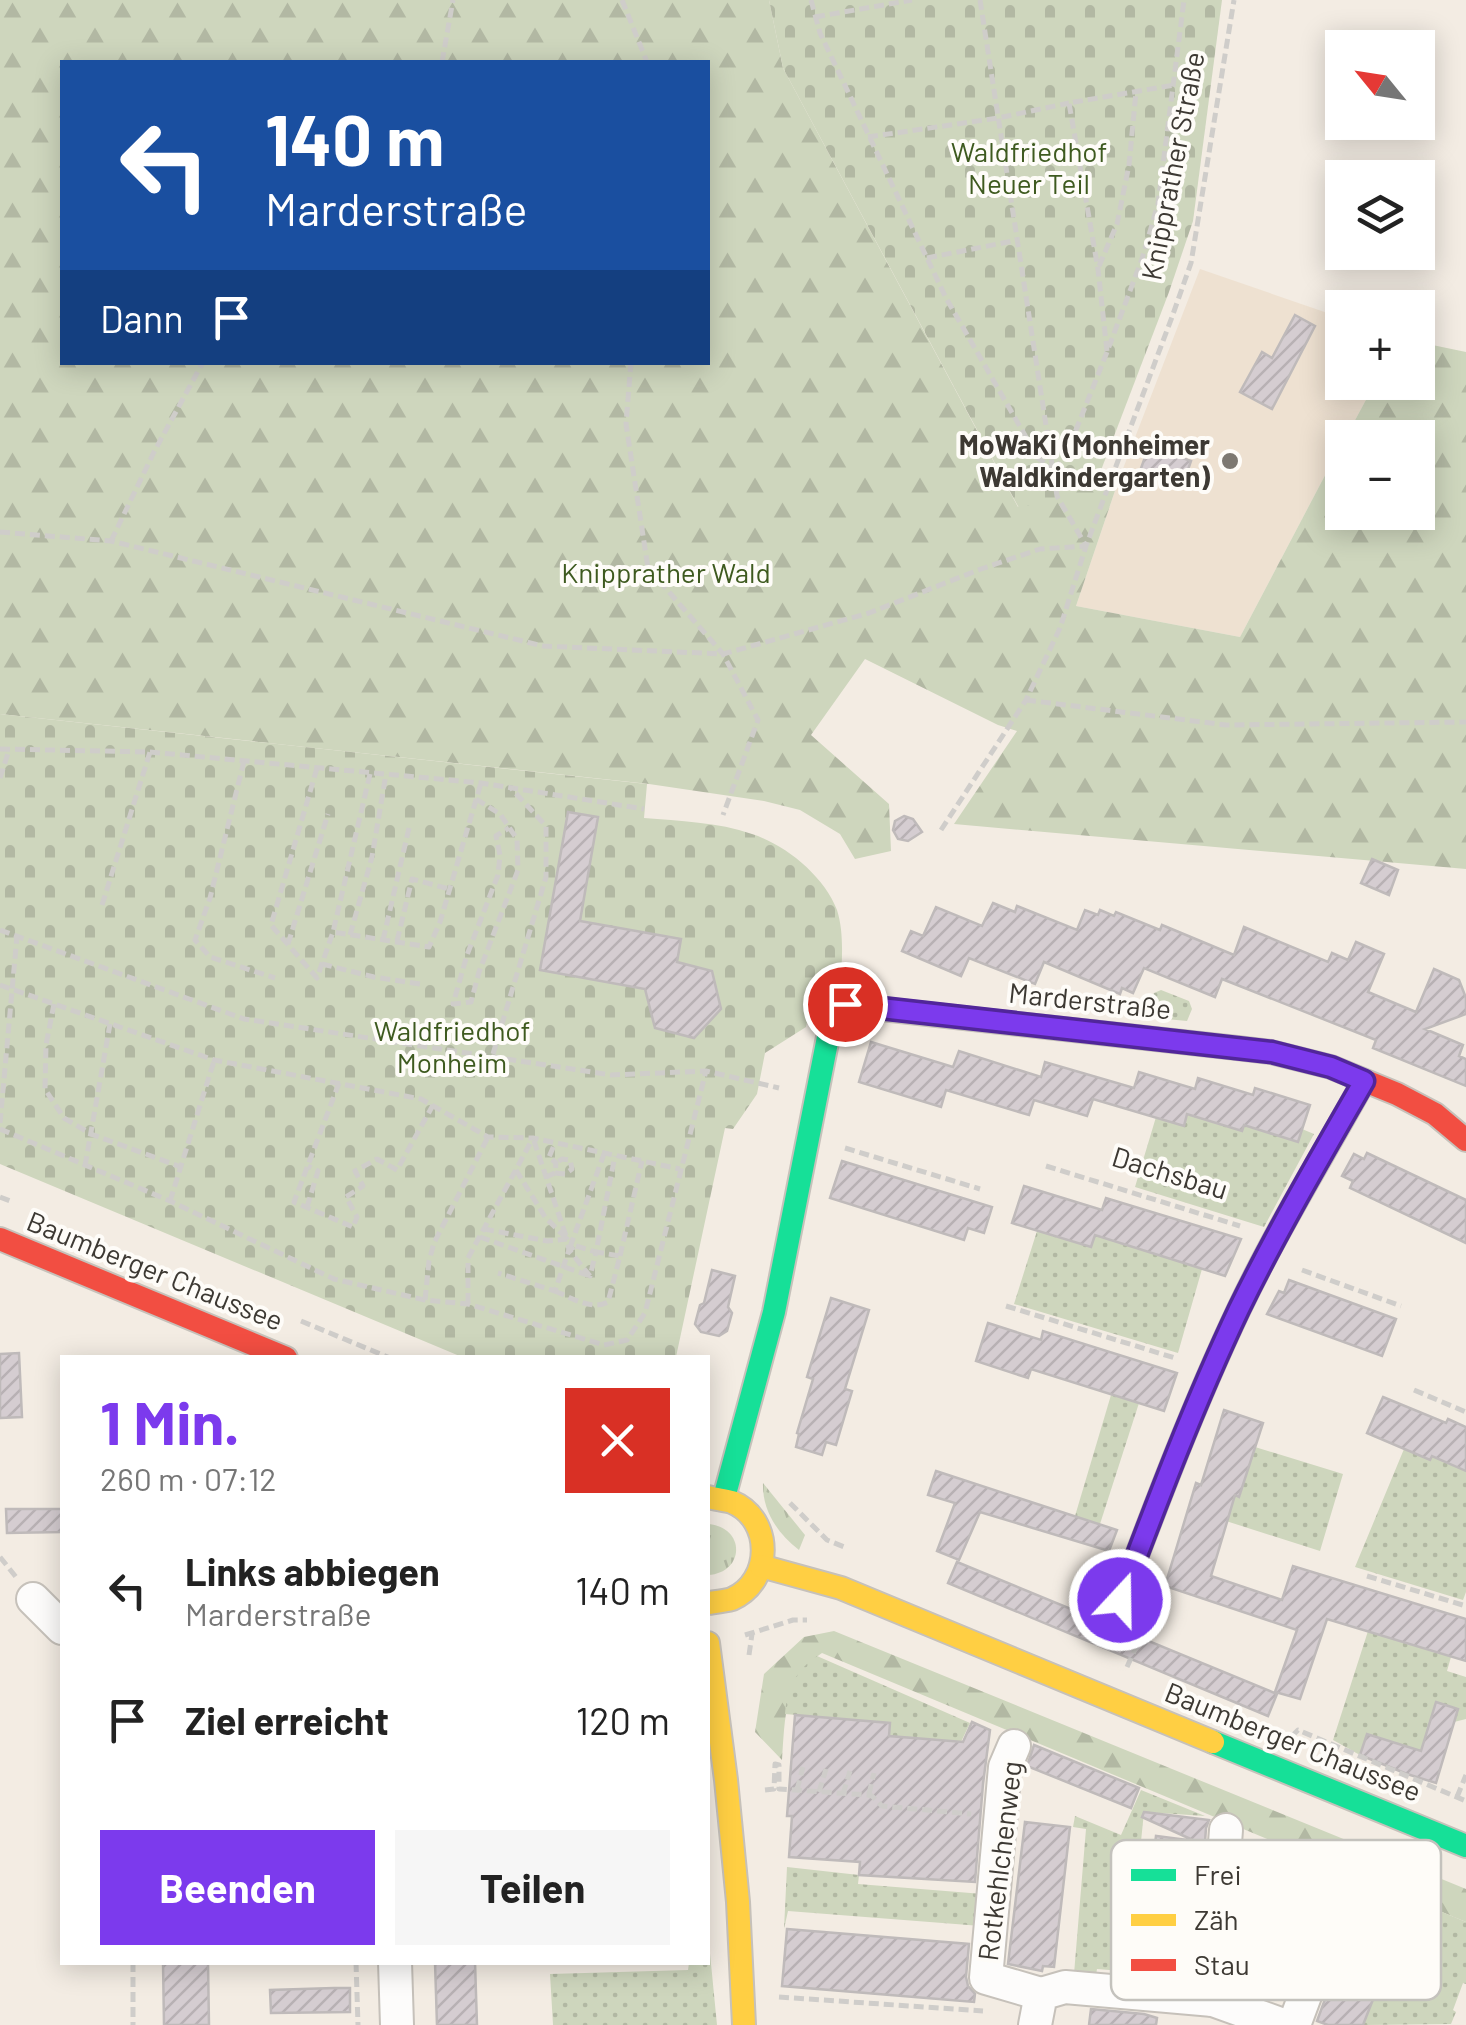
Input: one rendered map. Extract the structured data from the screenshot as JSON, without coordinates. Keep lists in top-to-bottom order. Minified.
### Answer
{"streets":{"street":["Marderstraße","Baumberger Chaussee","Rotkehlchenweg"],"path":["Knipprather Straße","Dachsbau"]},"parks":["Waldfriedhof Neuer Teil","Knipprather Wald","Waldfriedhof Monheim"],"places":["MoWaKi (Monheimer Waldkindergarten)"],"legend":["Frei","Zäh","Stau"],"north":"top left","page":{"map_buttons":["+","−"],"turn":["140 m","Marderstraße"],"then":"Dann","heading":["1 Min.","260 m · 07:12"],"list":[{"name":"Links abbiegen","note":"Marderstraße","value":"140 m"},{"name":"Ziel erreicht","value":"120 m"}],"buttons":["Beenden","Teilen"]}}
